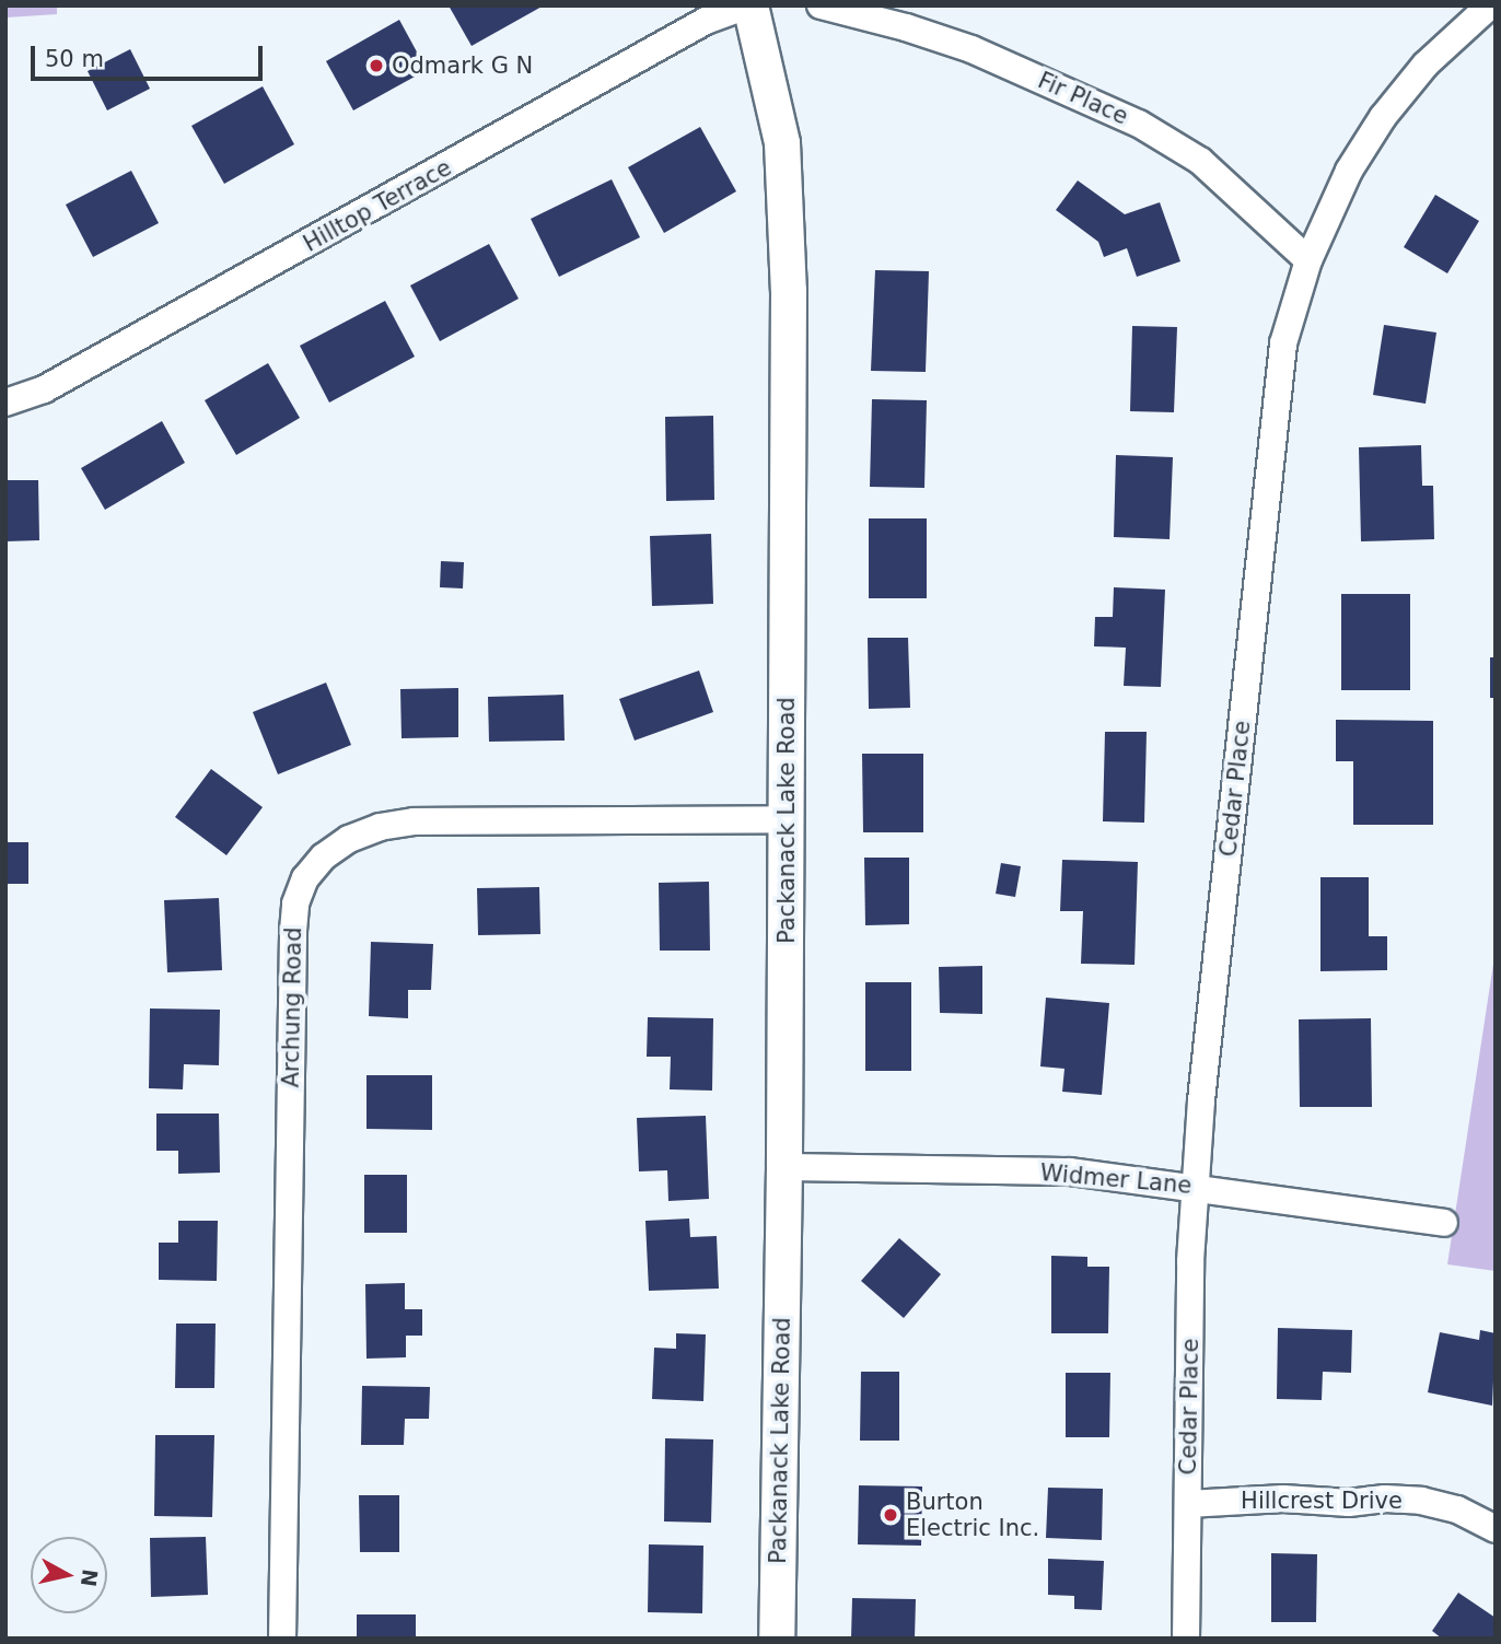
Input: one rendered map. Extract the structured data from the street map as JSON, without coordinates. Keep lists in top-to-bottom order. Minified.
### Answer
{"streets":{"street":["Fir Place","Hilltop Terrace","Cedar Place","Packanack Lake Road","Archung Road","Widmer Lane","Hillcrest Drive"]},"crossings":[["Fir Place","Cedar Place"],["Hilltop Terrace","Packanack Lake Road"],["Cedar Place","Widmer Lane"],["Cedar Place","Hillcrest Drive"],["Packanack Lake Road","Archung Road"],["Packanack Lake Road","Widmer Lane"]],"places":["Odmark G N","Burton Electric Inc."],"scale_bar":"50 m","north":"right"}
